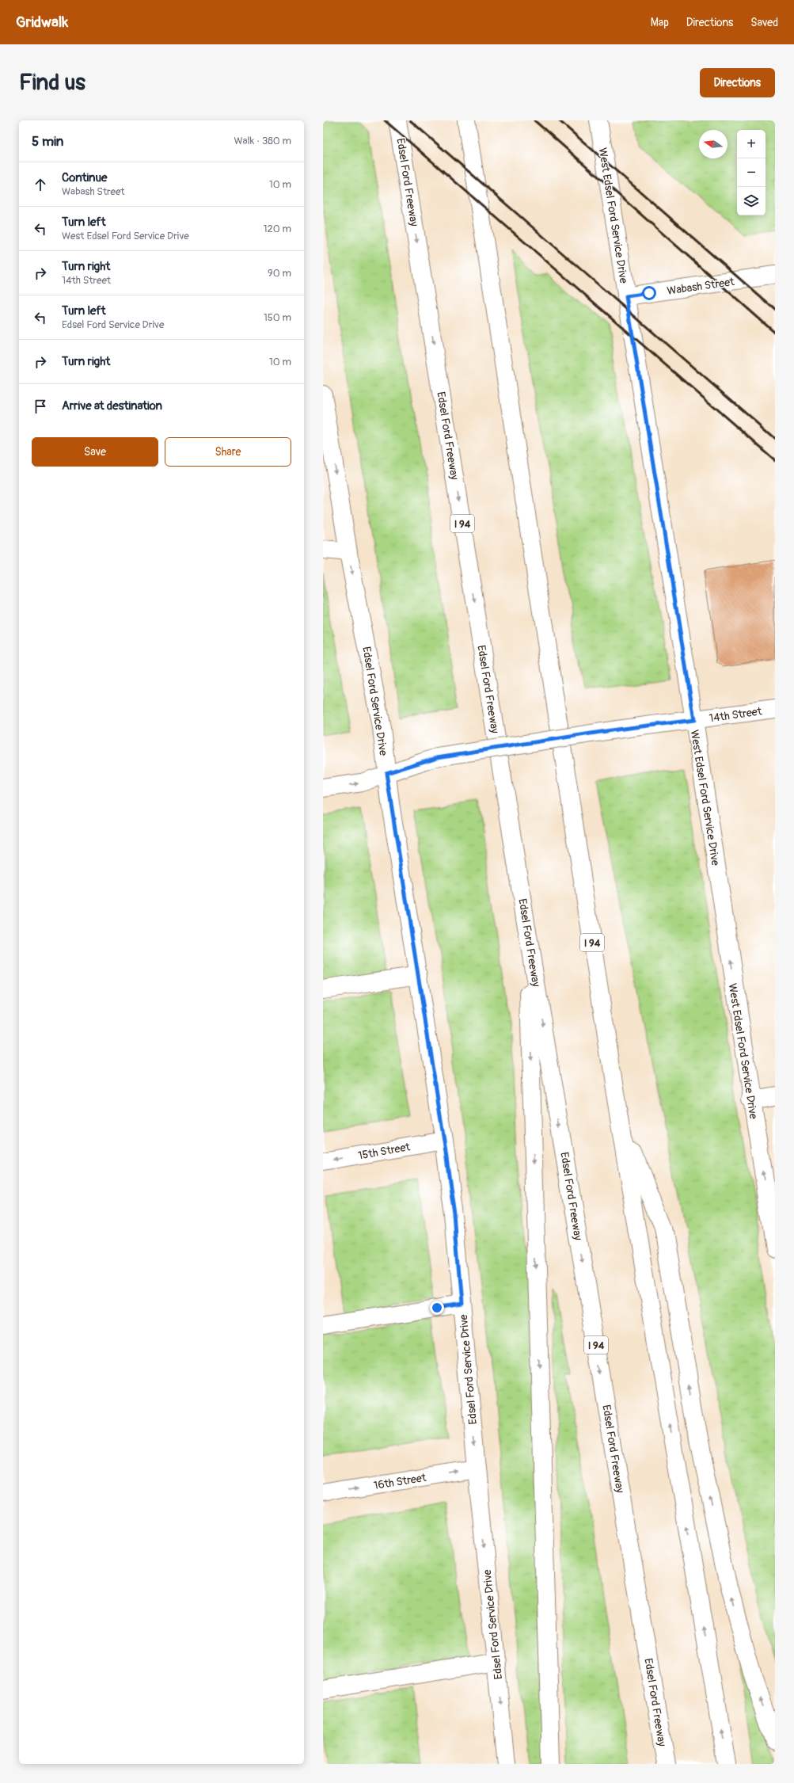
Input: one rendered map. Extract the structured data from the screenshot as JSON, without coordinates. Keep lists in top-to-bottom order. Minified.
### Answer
{"streets":{"main road":["Edsel Ford Freeway","West Edsel Ford Service Drive","Wabash Street","I 94","Edsel Ford Service Drive","14th Street","15th Street","16th Street"]},"crossings":[["West Edsel Ford Service Drive","Wabash Street"],["West Edsel Ford Service Drive","14th Street"],["Edsel Ford Service Drive","14th Street"],["Edsel Ford Service Drive","15th Street"],["Edsel Ford Service Drive","16th Street"]],"one_way":["15th Street","16th Street"],"north":"left","page":{"header":"Gridwalk","nav":["Map","Directions","Saved"],"buttons":["Directions",["Save","Share"]],"title":"Find us","heading":["5 min","Walk · 380 m"],"map_buttons":["+","−"],"list":[["Continue","Wabash Street","10 m"],["Turn left","West Edsel Ford Service Drive","120 m"],["Turn right","14th Street","90 m"],["Turn left","Edsel Ford Service Drive","150 m"],["Turn right","10 m"],"Arrive at destination"]}}
